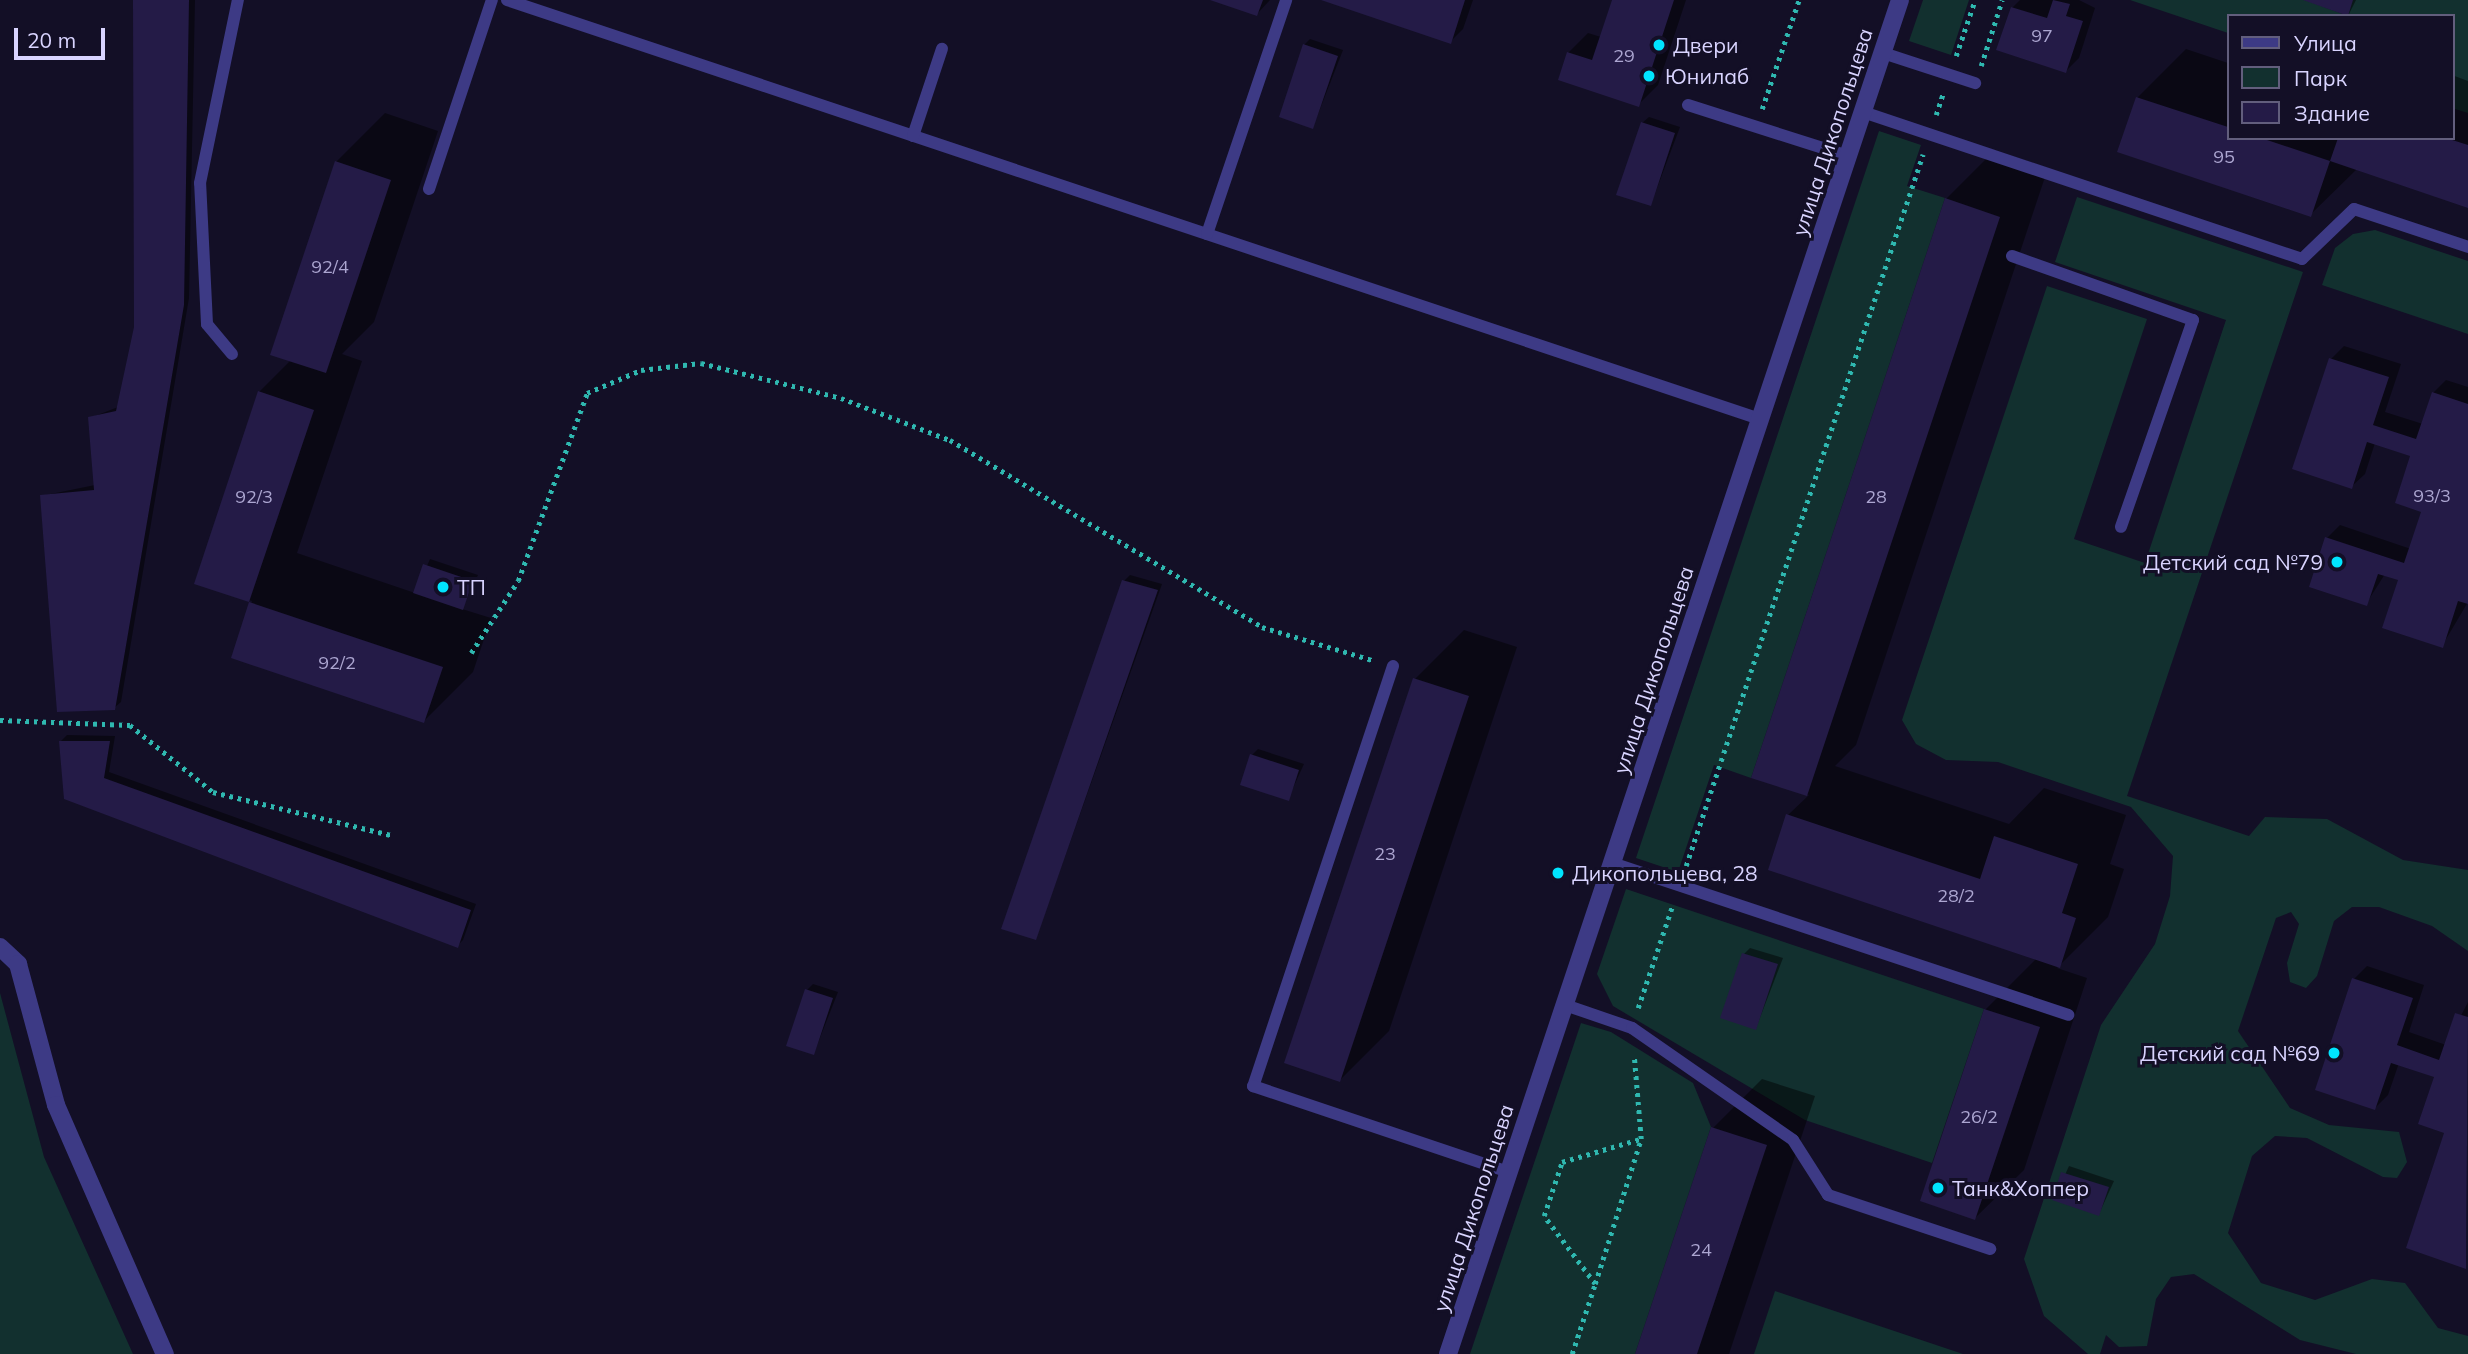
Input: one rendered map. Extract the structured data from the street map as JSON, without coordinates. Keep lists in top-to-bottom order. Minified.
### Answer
{"streets":{"street":["улица Дикопольцева"]},"places":["Двери","Юнилаб","Детский сад №79","ТП","Дикопольцева, 28","Детский сад №69","Танк&Хоппер"],"house_numbers":["97","29","95","92/4","93/3","92/3","28","92/2","23","28/2","26/2","24"],"legend":["Улица","Парк","Здание"],"scale_bar":"20 m"}
